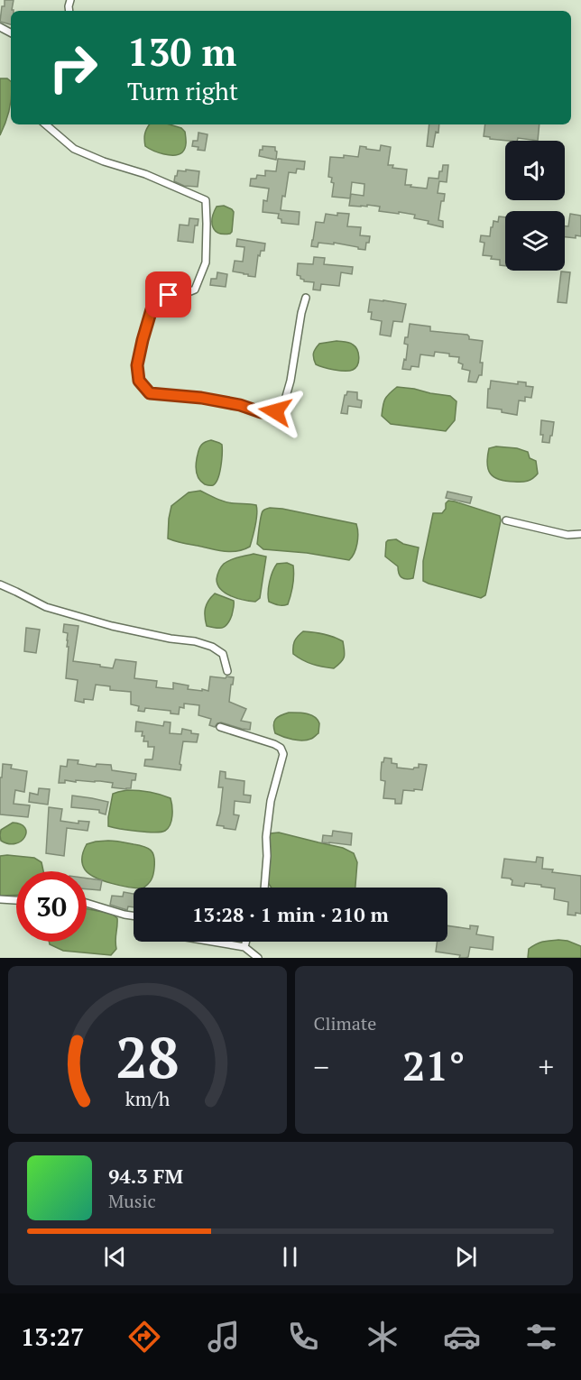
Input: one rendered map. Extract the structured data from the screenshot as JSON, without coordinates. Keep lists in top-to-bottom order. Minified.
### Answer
{"page":{"turn":["130 m","Turn right"],"limit":"30","trip":"13:28 · 1 min · 210 m","tile":"Climate","heat":["−","21°","+"],"song":["94.3 FM","Music"],"tabs":"13:27","gauge":["28","km/h"]}}
